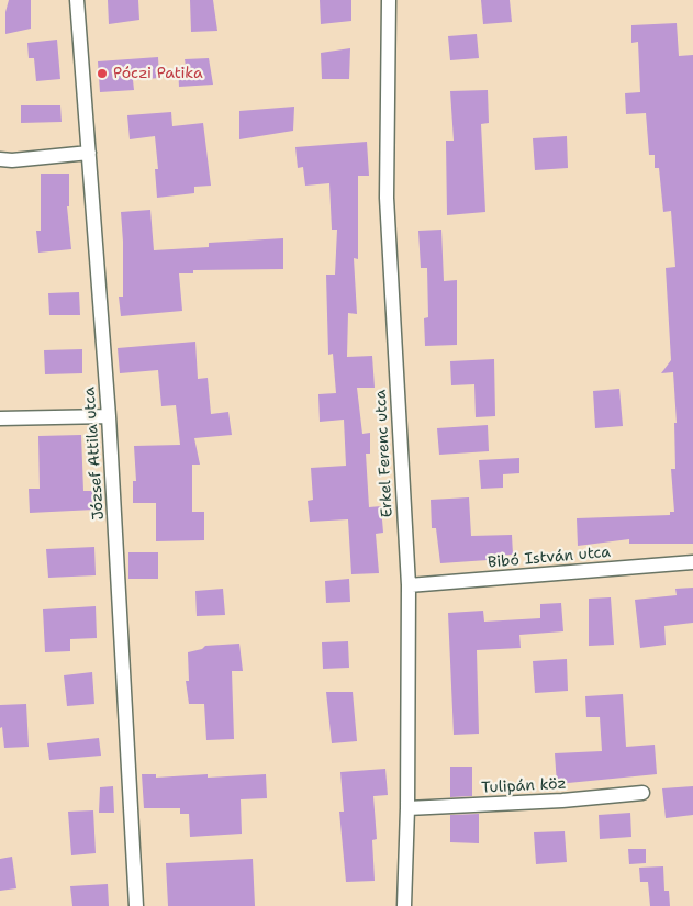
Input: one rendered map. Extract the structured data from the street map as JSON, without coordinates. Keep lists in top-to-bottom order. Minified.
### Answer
{"streets":{"street":["József Attila utca","Erkel Ferenc utca","Bibó István utca","Tulipán köz"]},"crossings":[["Erkel Ferenc utca","Bibó István utca"],["Erkel Ferenc utca","Tulipán köz"]],"places":["Póczi Patika"]}
